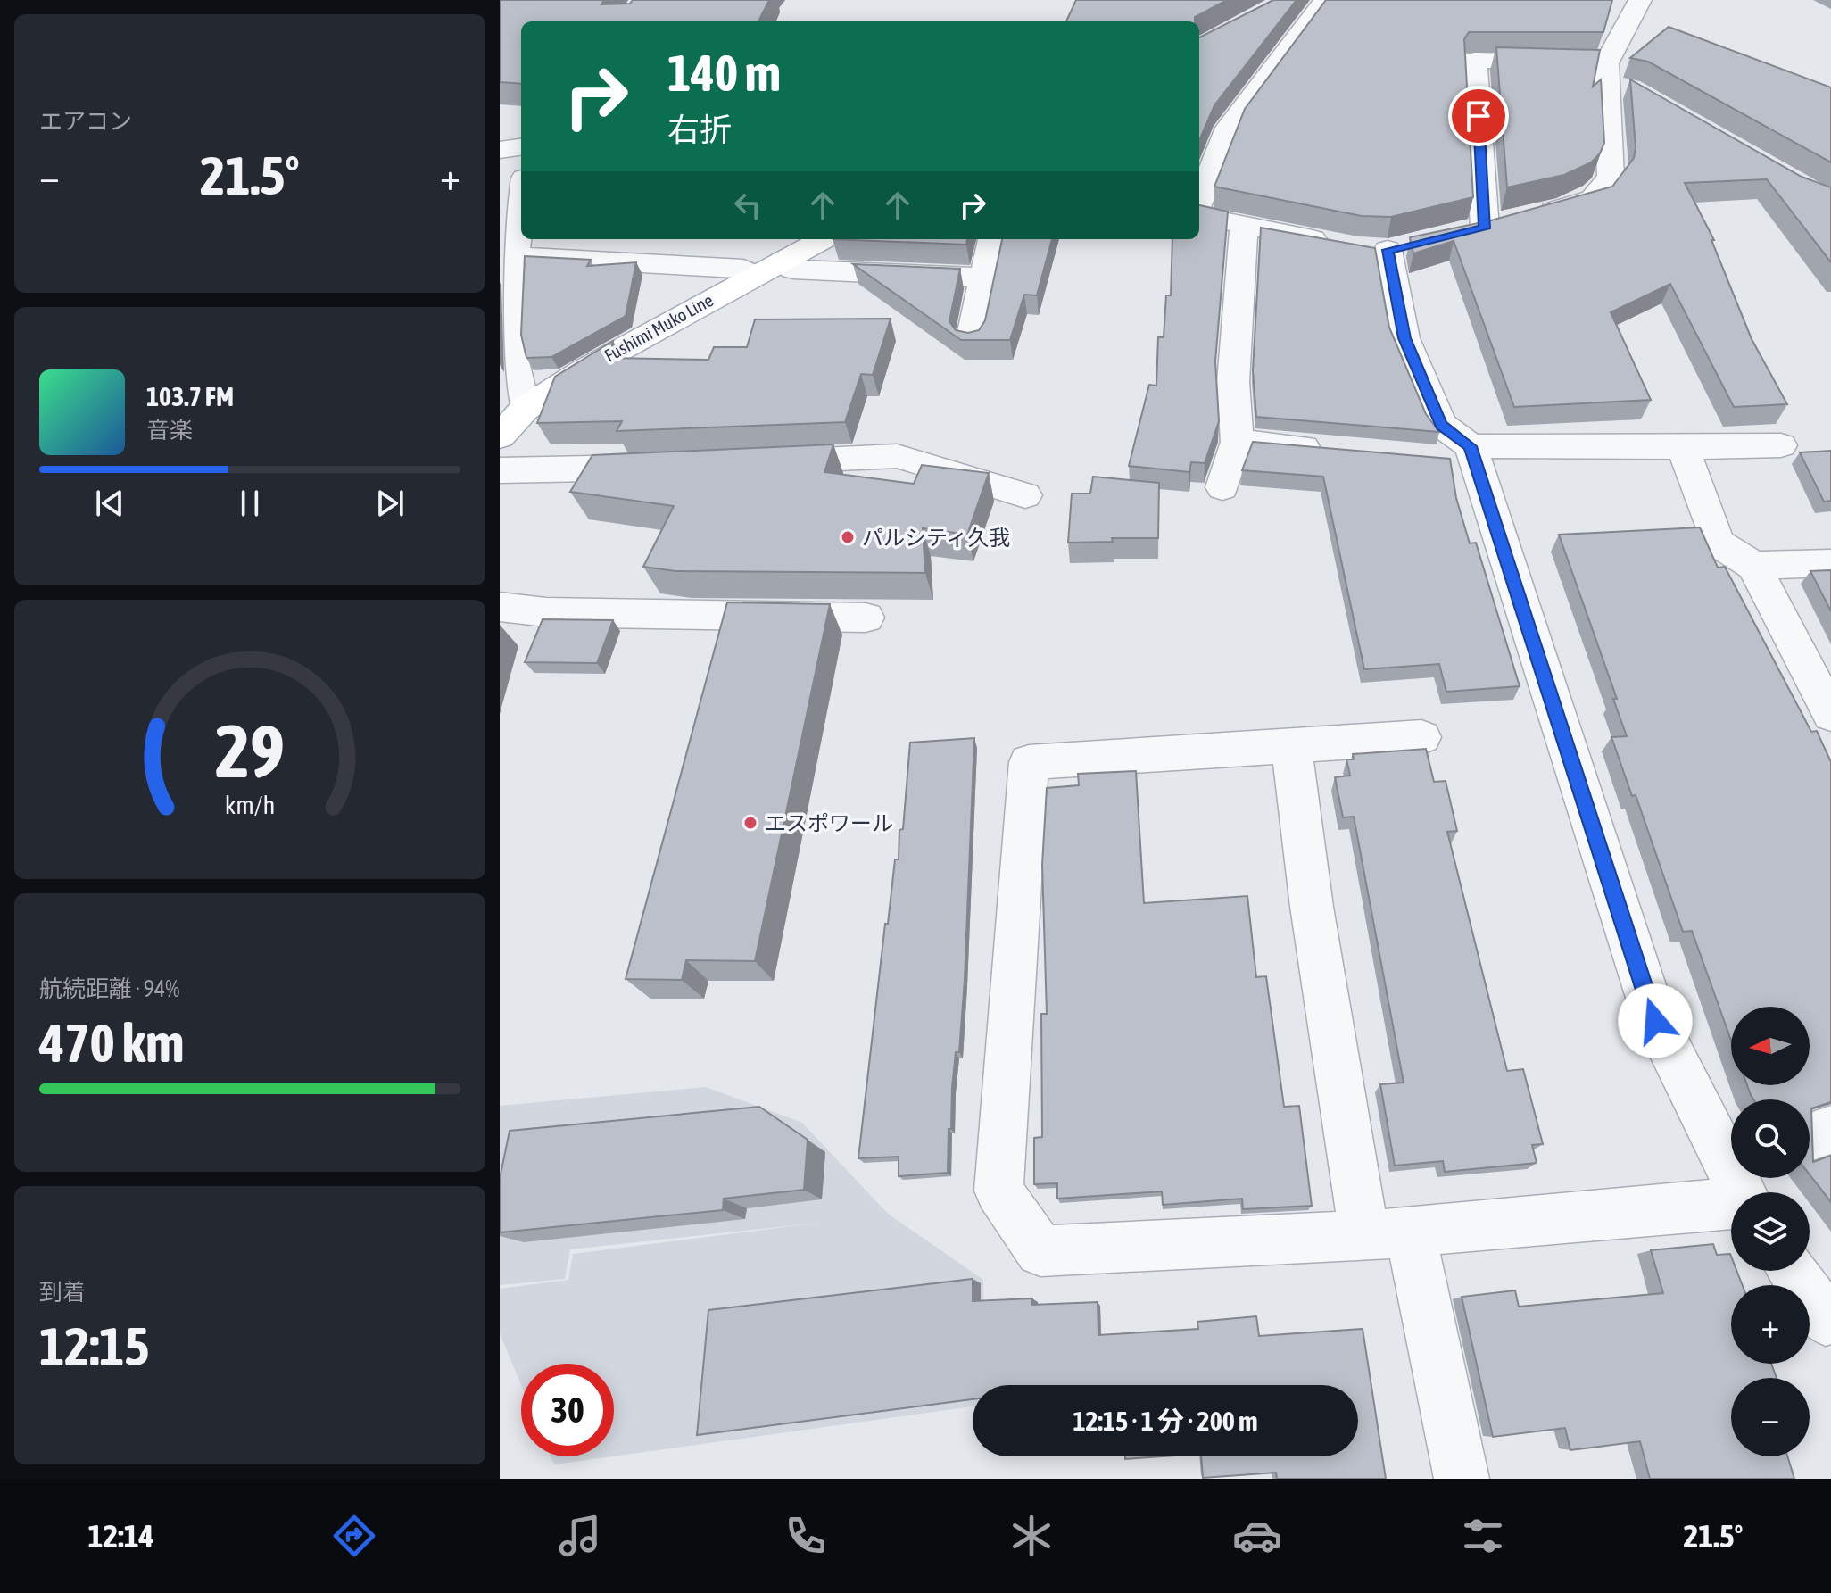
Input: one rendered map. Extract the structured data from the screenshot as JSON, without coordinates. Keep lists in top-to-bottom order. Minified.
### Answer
{"streets":{"main road":["Fushimi Muko Line"]},"places":["パルシティ久我","エスポワール"],"north":"left","page":{"tile":["エアコン",["航続距離 · 94%","470 km"],["到着","12:15"]],"turn":["140 m","右折"],"heat":["−","21.5°","+"],"song":["103.7 FM","音楽"],"map_buttons":["+","−"],"limit":"30","trip":"12:15 · 1 分 · 200 m","tabs":["12:14","21.5°"],"gauge":["29","km/h"]}}
